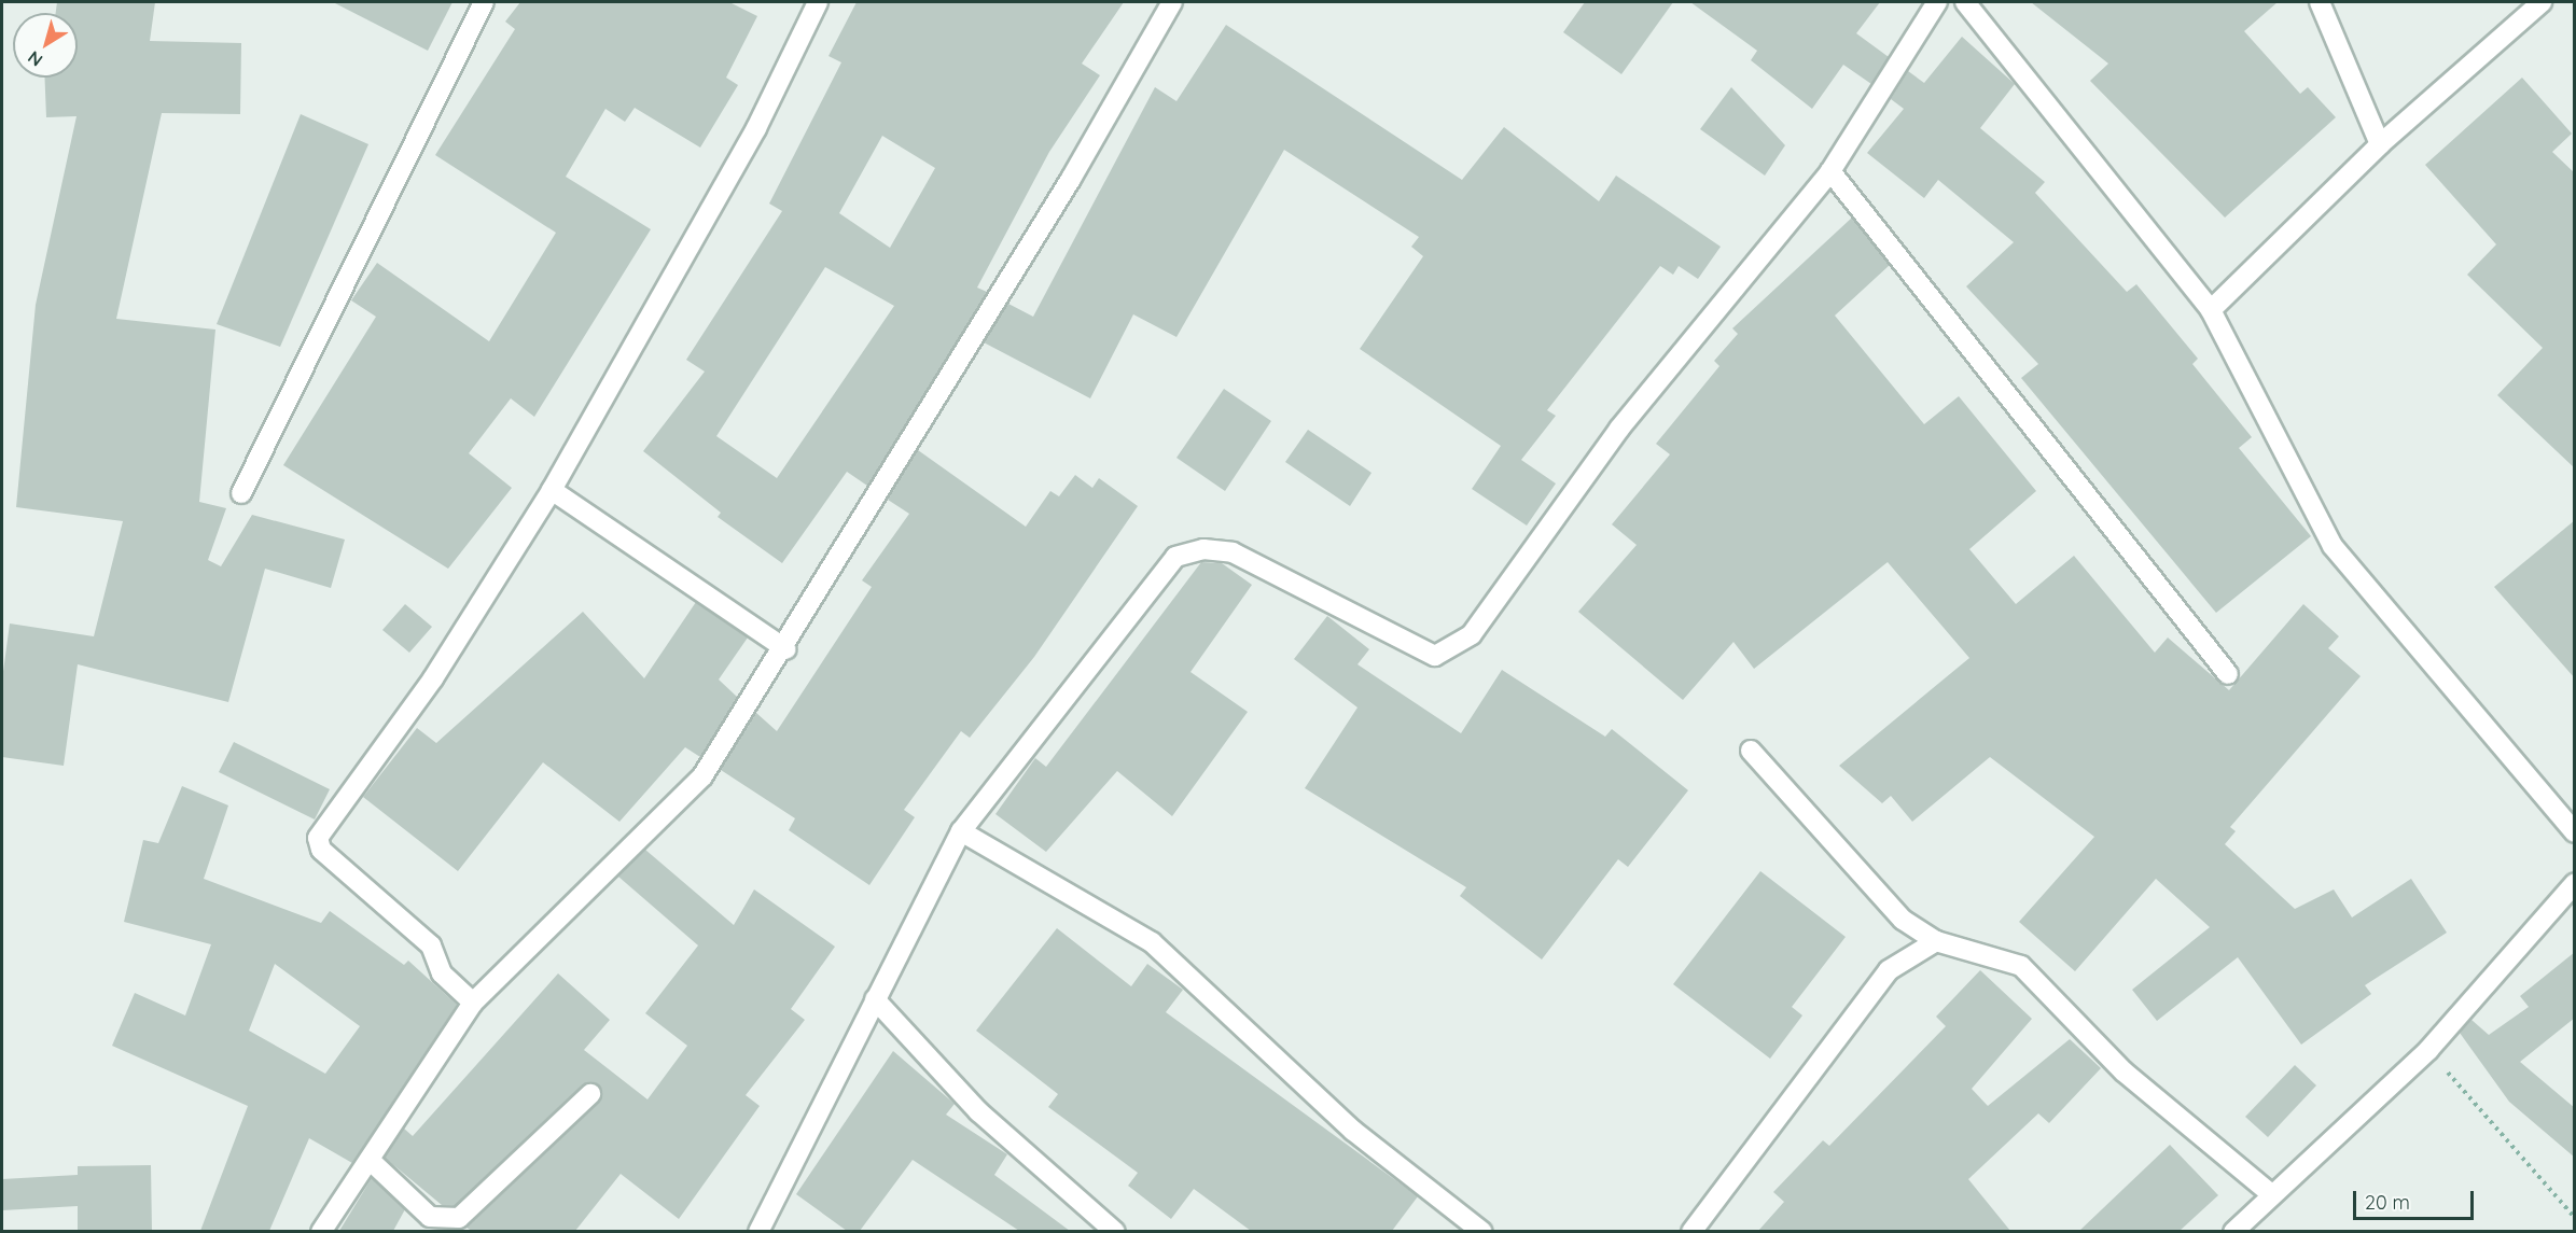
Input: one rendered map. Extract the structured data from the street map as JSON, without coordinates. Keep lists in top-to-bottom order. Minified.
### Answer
{"scale_bar":"20 m","north":"bottom left"}
